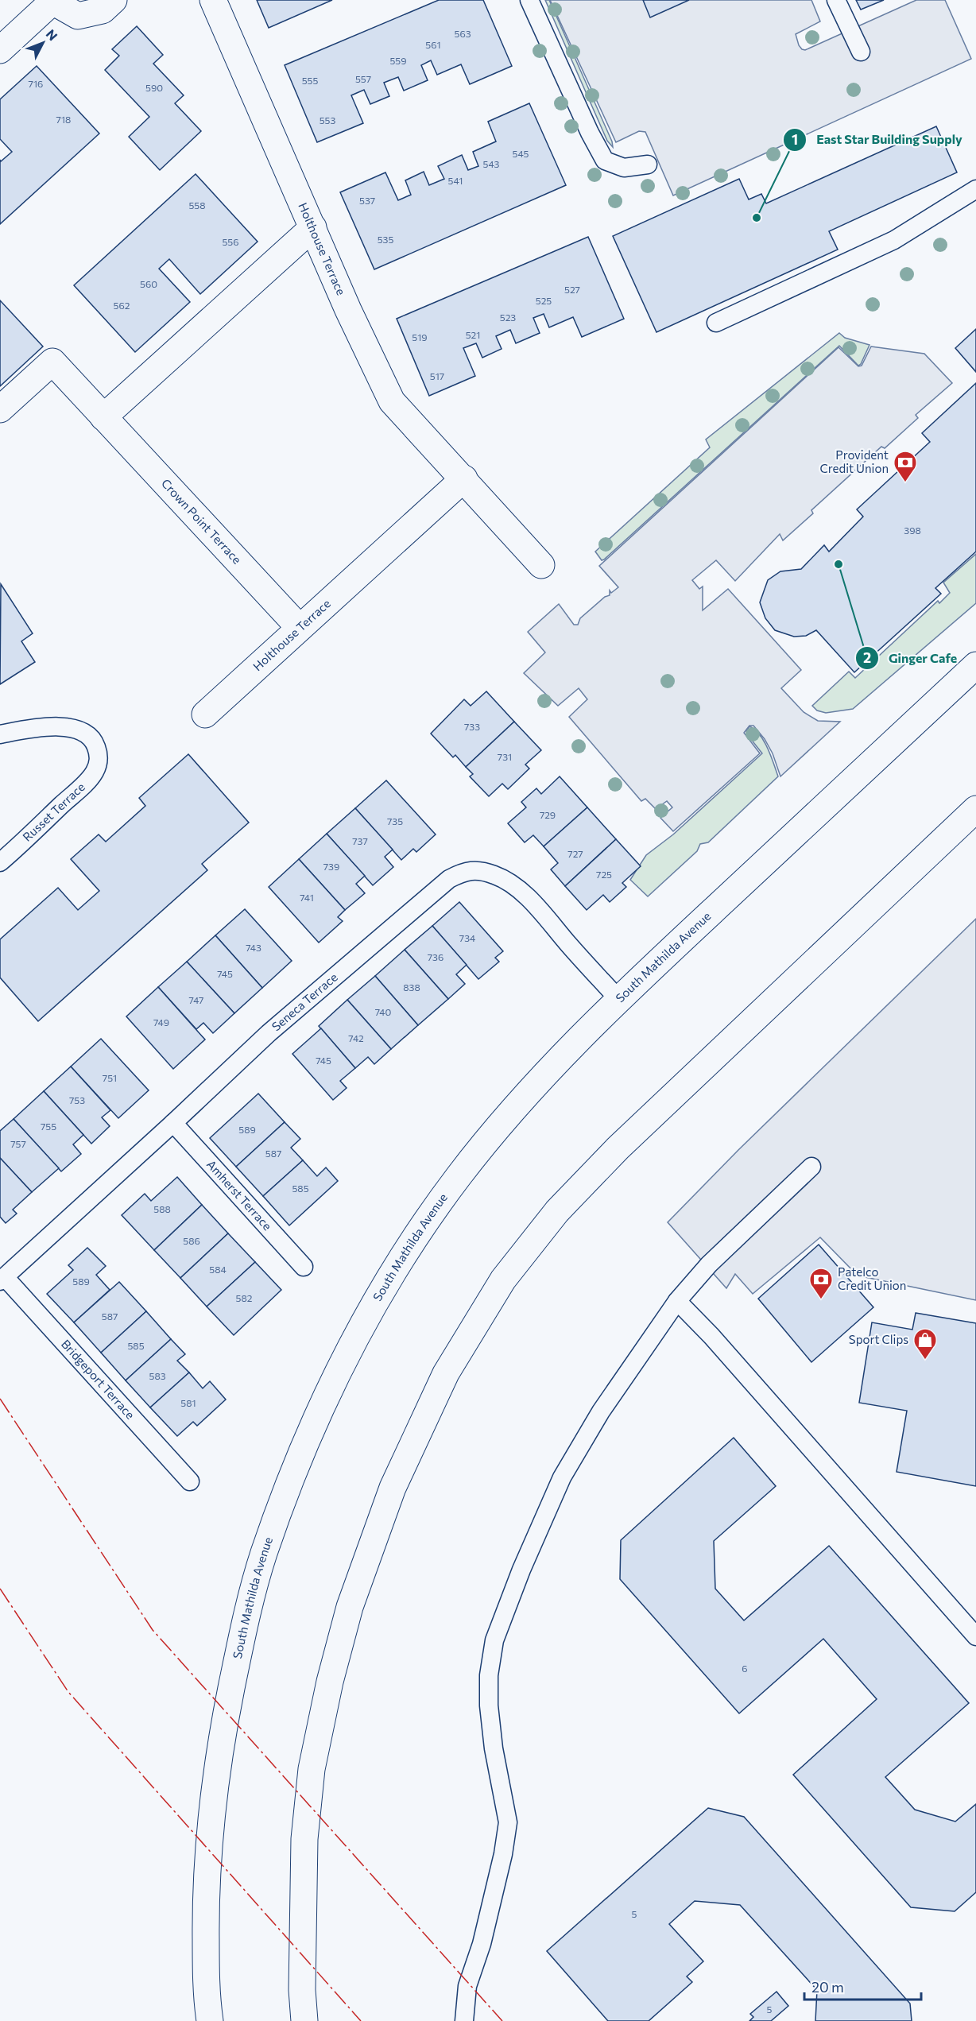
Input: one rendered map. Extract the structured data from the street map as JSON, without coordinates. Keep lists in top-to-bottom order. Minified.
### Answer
{"streets":{"main road":["Holthouse Terrace","Crown Point Terrace","South Mathilda Avenue"],"lane":["Russet Terrace","Seneca Terrace","Amherst Terrace","Bridgeport Terrace"]},"crossings":[["Holthouse Terrace","Crown Point Terrace"],["South Mathilda Avenue","Seneca Terrace"],["Seneca Terrace","Amherst Terrace"],["Seneca Terrace","Bridgeport Terrace"]],"places":{"other":["East Star Building Supply","Ginger Cafe"],"bank":["Provident Credit Union","Patelco Credit Union"],"shop":["Sport Clips"]},"house_numbers":["563","561","559","557","555","716","590","718","553","545","543","541","537","558","535","556","560","527","525","562","523","521","519","517","398","733","731","729","735","737","727","739","725","741","734","743","736","745","838","747","740","749","742","745","751","753","755","589","757","587","585","588","586","584","589","582","587","585","583","581","6","5","5"],"scale_bar":"20 m","north":"top right"}
